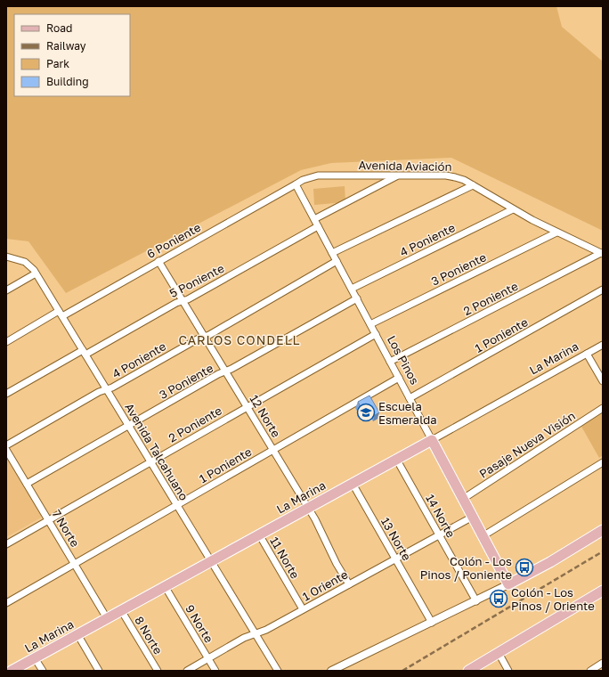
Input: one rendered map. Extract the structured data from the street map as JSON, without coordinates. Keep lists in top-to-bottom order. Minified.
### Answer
{"streets":{"main road":["La Marina","Los Pinos"],"street":["Avenida Aviación","4 Poniente","6 Poniente","3 Poniente","5 Poniente","2 Poniente","1 Poniente","12 Norte","Pasaje Nueva Visión","Avenida Talcahuano","14 Norte","7 Norte","13 Norte","11 Norte","1 Oriente","9 Norte","8 Norte"]},"crossings":[["Avenida Aviación","4 Poniente"],["Avenida Aviación","6 Poniente"],["Avenida Aviación","3 Poniente"],["Avenida Aviación","2 Poniente"],["Avenida Aviación","Los Pinos"],["4 Poniente","Los Pinos"],["4 Poniente","12 Norte"],["4 Poniente","Avenida Talcahuano"],["6 Poniente","Los Pinos"],["6 Poniente","12 Norte"],["6 Poniente","Avenida Talcahuano"],["3 Poniente","Los Pinos"],["3 Poniente","12 Norte"],["3 Poniente","Avenida Talcahuano"],["3 Poniente","7 Norte"],["5 Poniente","Los Pinos"],["5 Poniente","12 Norte"],["5 Poniente","Avenida Talcahuano"],["2 Poniente","Los Pinos"],["2 Poniente","12 Norte"],["2 Poniente","Avenida Talcahuano"],["2 Poniente","7 Norte"],["1 Poniente","Los Pinos"],["1 Poniente","12 Norte"],["1 Poniente","Avenida Talcahuano"],["1 Poniente","7 Norte"],["La Marina","Los Pinos"],["La Marina","12 Norte"],["La Marina","Avenida Talcahuano"],["La Marina","14 Norte"],["La Marina","7 Norte"],["La Marina","13 Norte"],["La Marina","11 Norte"],["La Marina","9 Norte"],["La Marina","8 Norte"],["Los Pinos","Pasaje Nueva Visión"],["Los Pinos","1 Oriente"],["12 Norte","1 Oriente"],["Avenida Talcahuano","1 Oriente"],["14 Norte","1 Oriente"],["13 Norte","1 Oriente"],["11 Norte","1 Oriente"],["1 Oriente","9 Norte"]],"districts":["CARLOS CONDELL"],"places":{"school or university":["Escuela Esmeralda"],"bus stop":["Colón - Los Pinos / Poniente","Colón - Los Pinos / Oriente"]},"legend":["Road","Railway","Park","Building"]}
